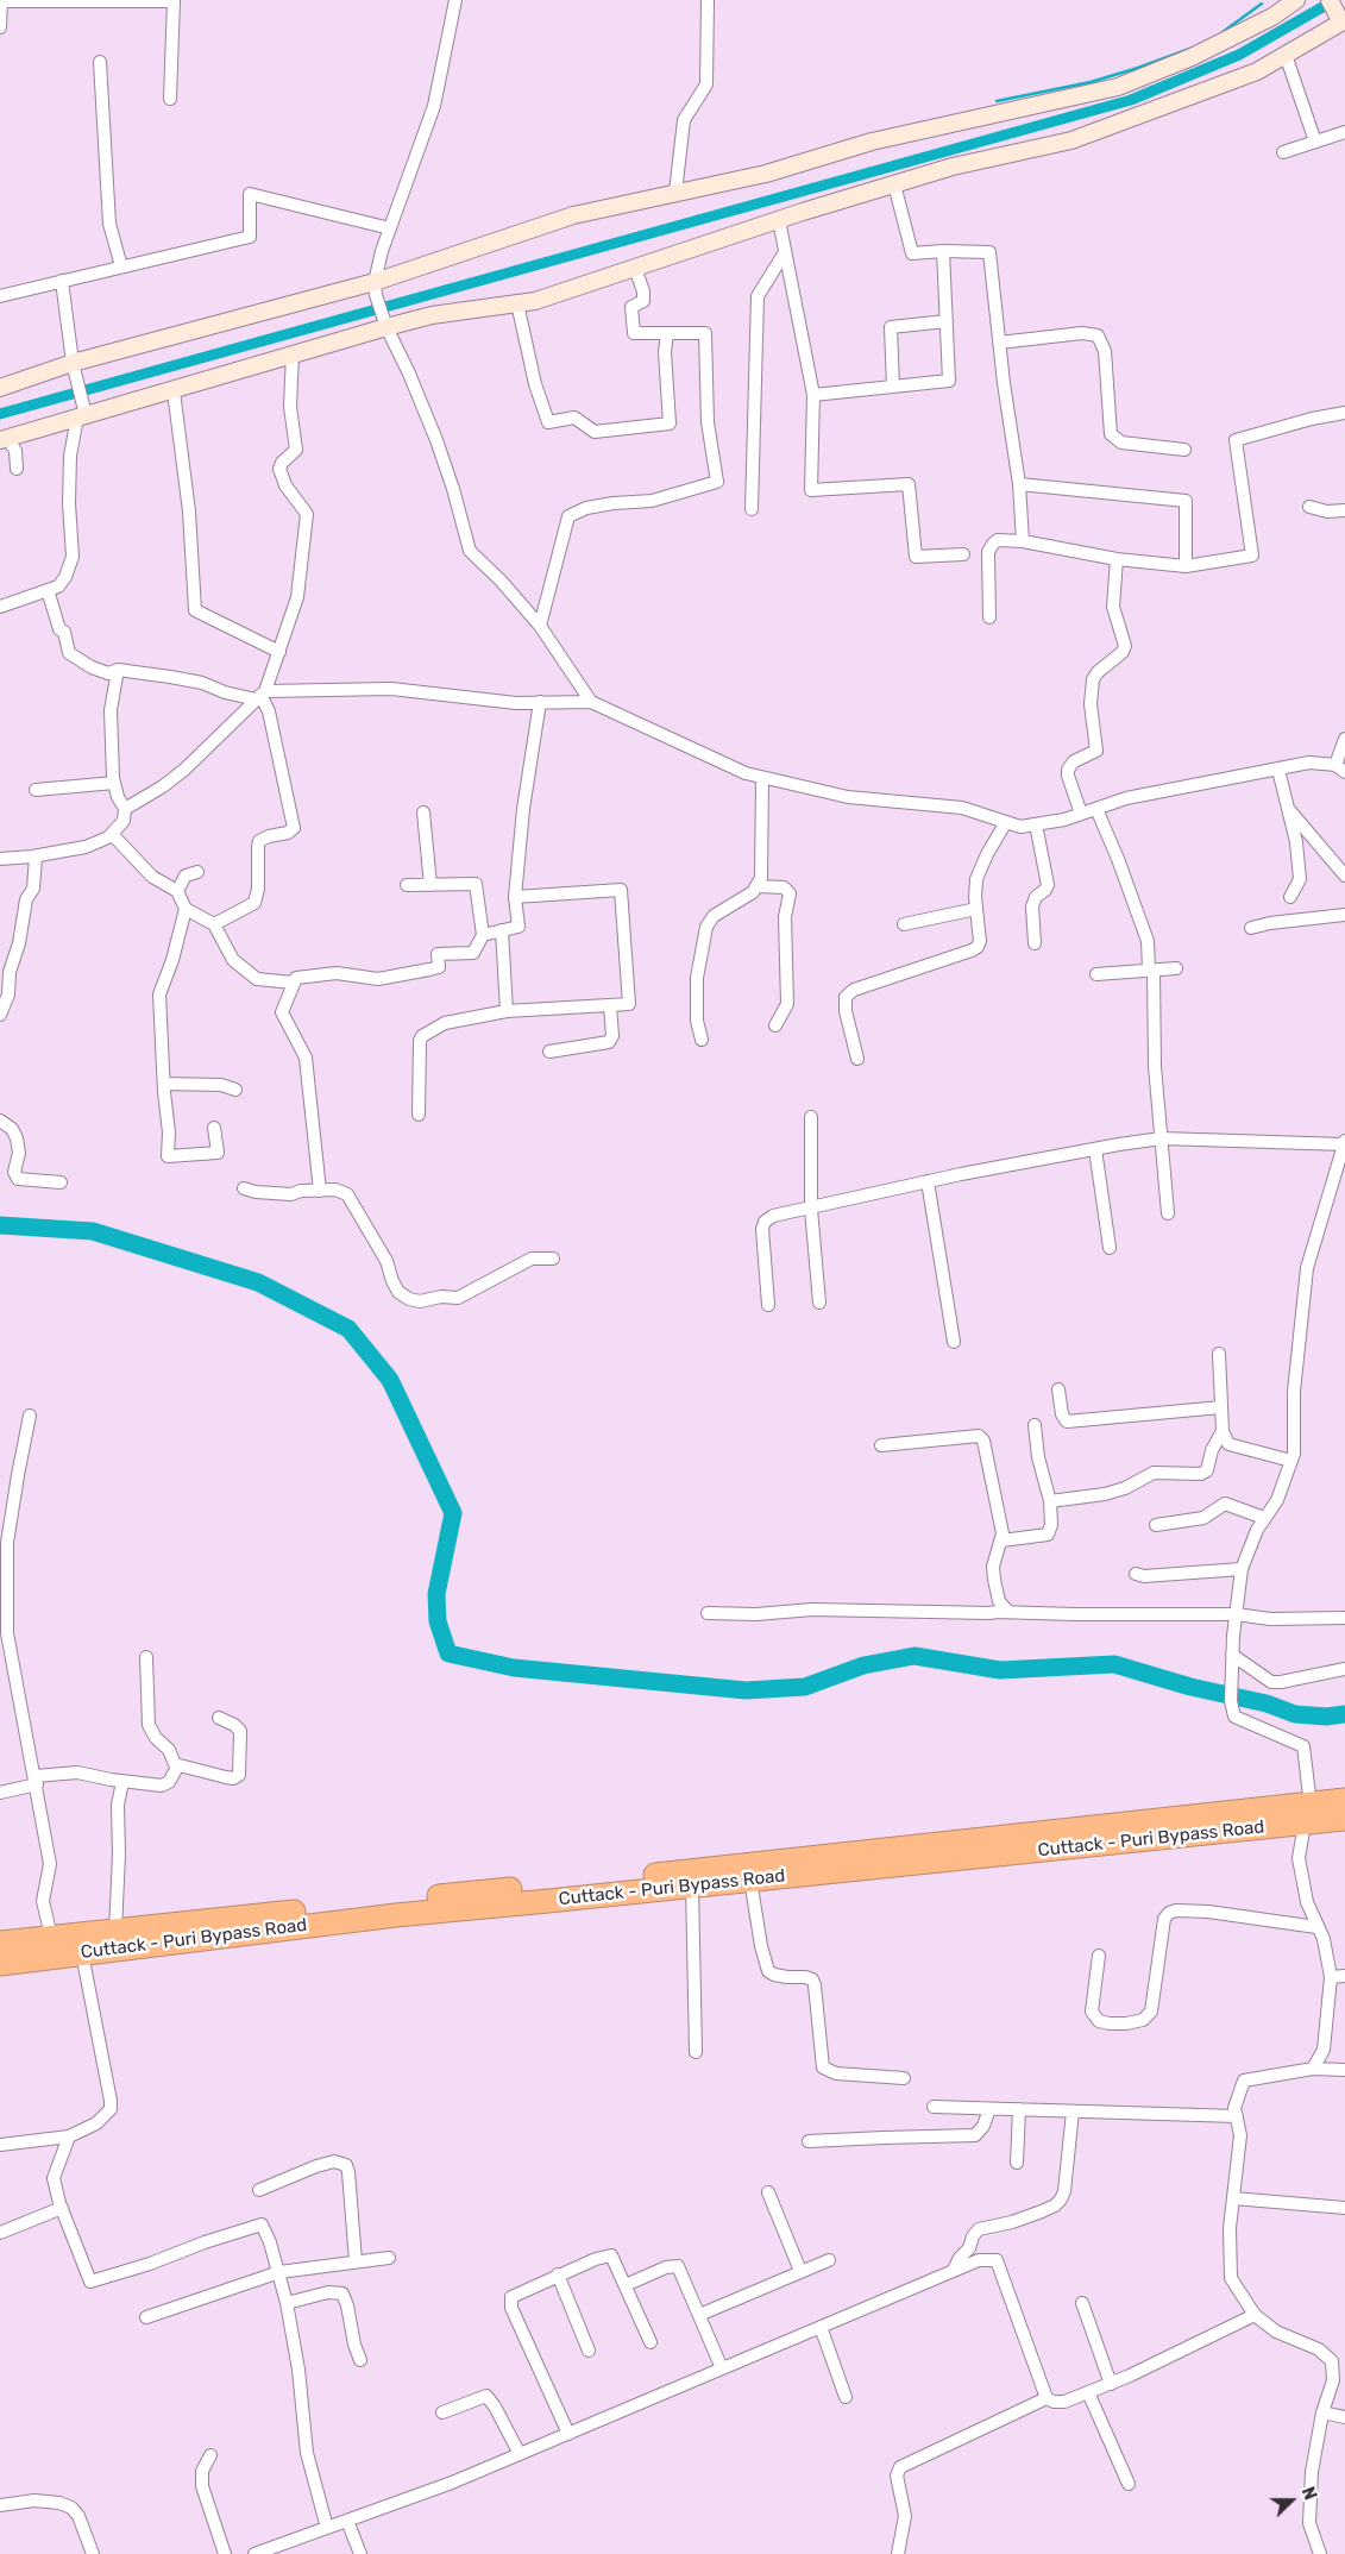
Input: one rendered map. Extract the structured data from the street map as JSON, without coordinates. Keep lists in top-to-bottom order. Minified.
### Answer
{"streets":{"highway":["Cuttack - Puri Bypass Road"]},"north":"right"}
